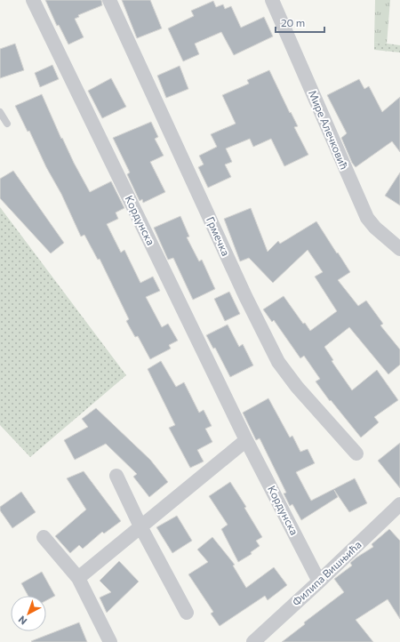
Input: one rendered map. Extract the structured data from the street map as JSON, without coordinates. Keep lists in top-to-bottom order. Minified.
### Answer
{"streets":{"street":["Мире Алечковић","Кордунска","Грмечка","Филипа Вишњића"]},"crossings":[["Кордунска","Филипа Вишњића"]],"scale_bar":"20 m","north":"bottom left"}
